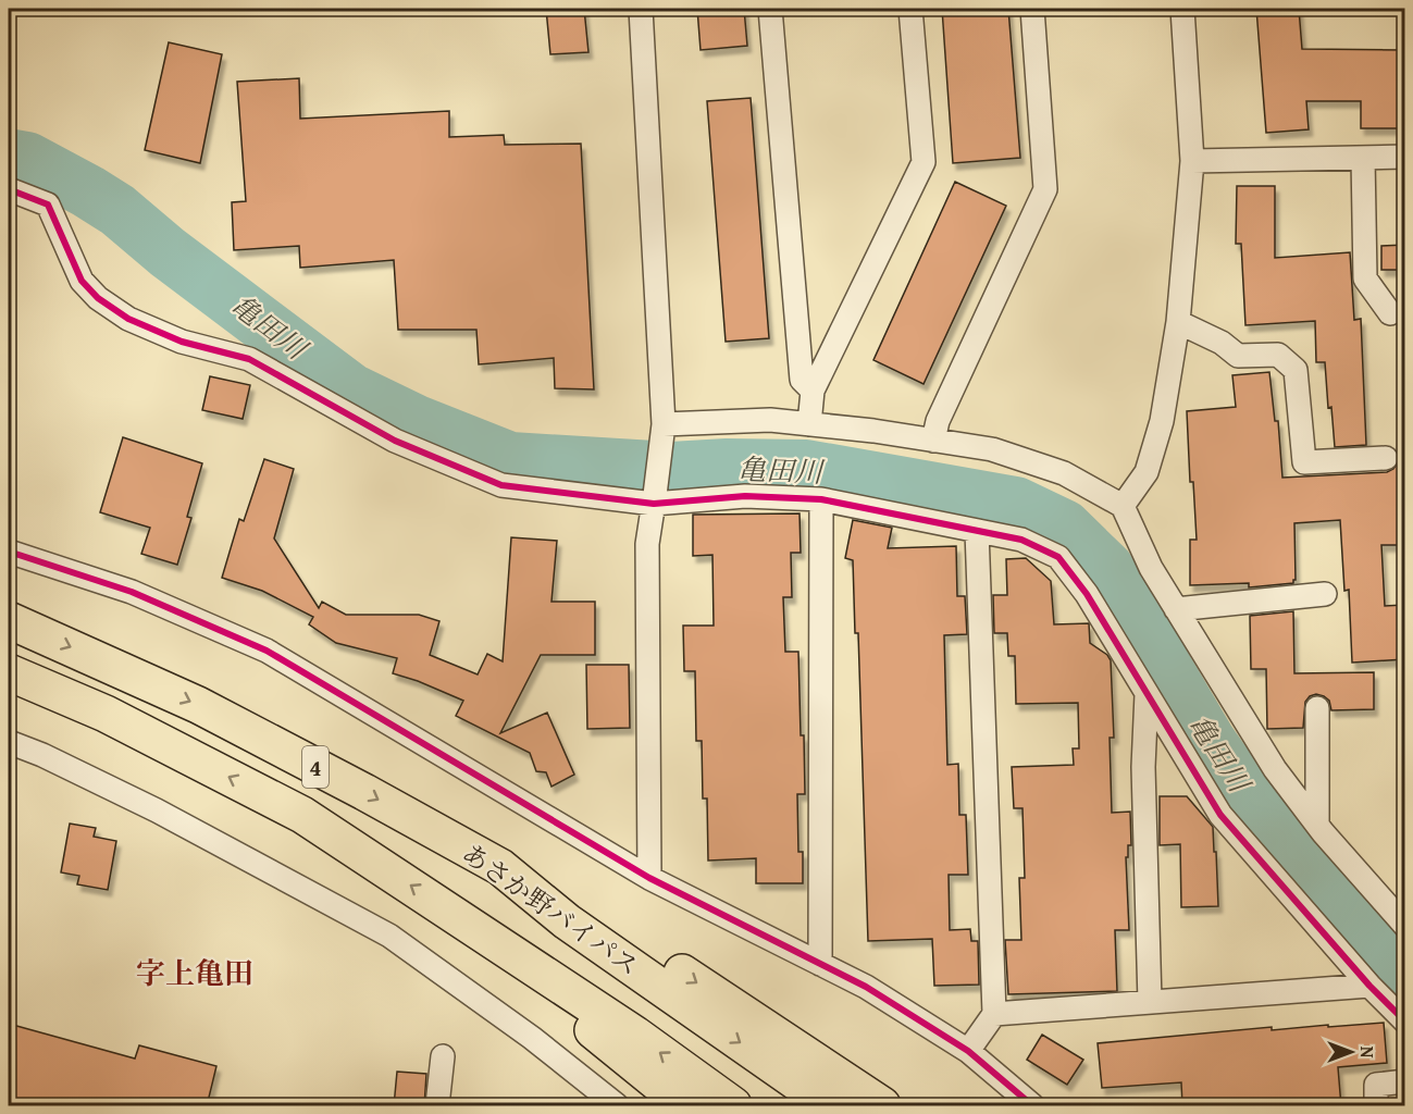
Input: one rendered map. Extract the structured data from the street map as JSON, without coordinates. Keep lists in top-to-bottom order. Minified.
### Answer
{"streets":{"highway":["4","あさか野バイパス"]},"districts":["字上亀田"],"water":["亀田川"],"north":"right"}
